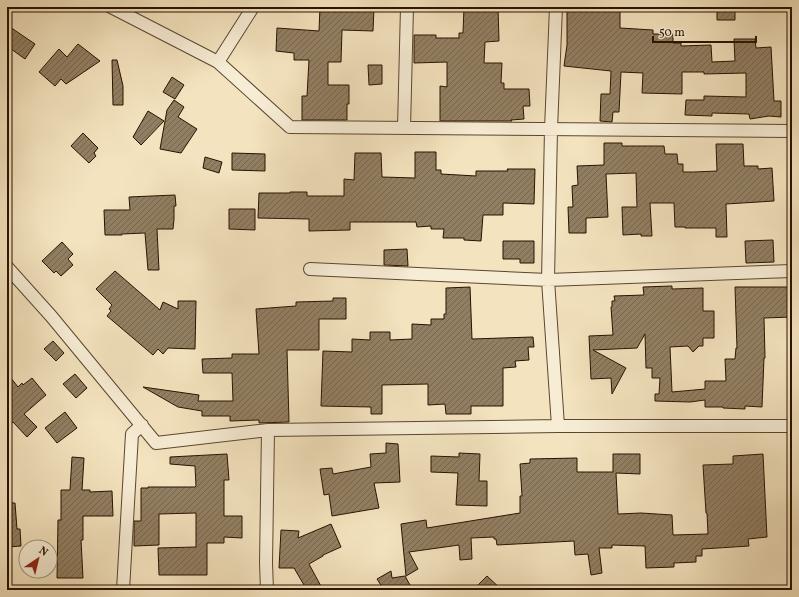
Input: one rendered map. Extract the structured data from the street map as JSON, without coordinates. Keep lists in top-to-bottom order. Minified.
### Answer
{"scale_bar":"50 m","north":"top right"}
